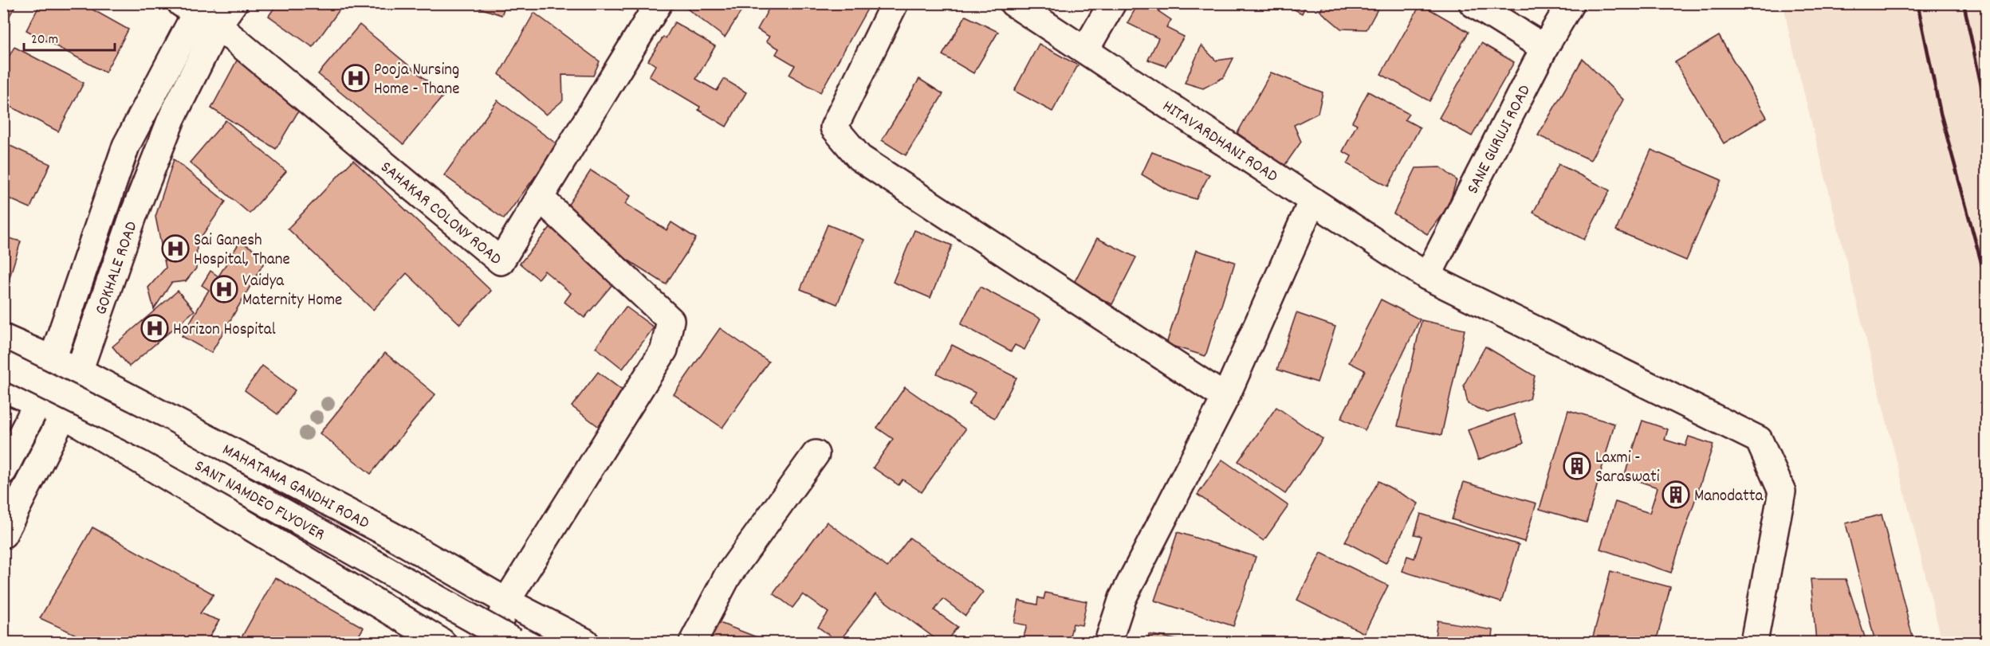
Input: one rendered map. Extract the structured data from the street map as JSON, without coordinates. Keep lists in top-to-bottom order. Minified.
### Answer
{"streets":{"street":["SANE GURUJI ROAD","HITAVARDHANI ROAD","SAHAKAR COLONY ROAD","GOKHALE ROAD","MAHATAMA GANDHI ROAD","SANT NAMDEO FLYOVER"]},"crossings":[["SANE GURUJI ROAD","HITAVARDHANI ROAD"],["SAHAKAR COLONY ROAD","GOKHALE ROAD"],["GOKHALE ROAD","MAHATAMA GANDHI ROAD"]],"places":{"hospital":["Pooja Nursing Home - Thane","Sai Ganesh Hospital, Thane","Vaidya Maternity Home","Horizon Hospital"],"building":["Laxmi - Saraswati","Manodatta"]},"scale_bar":"20 m"}
